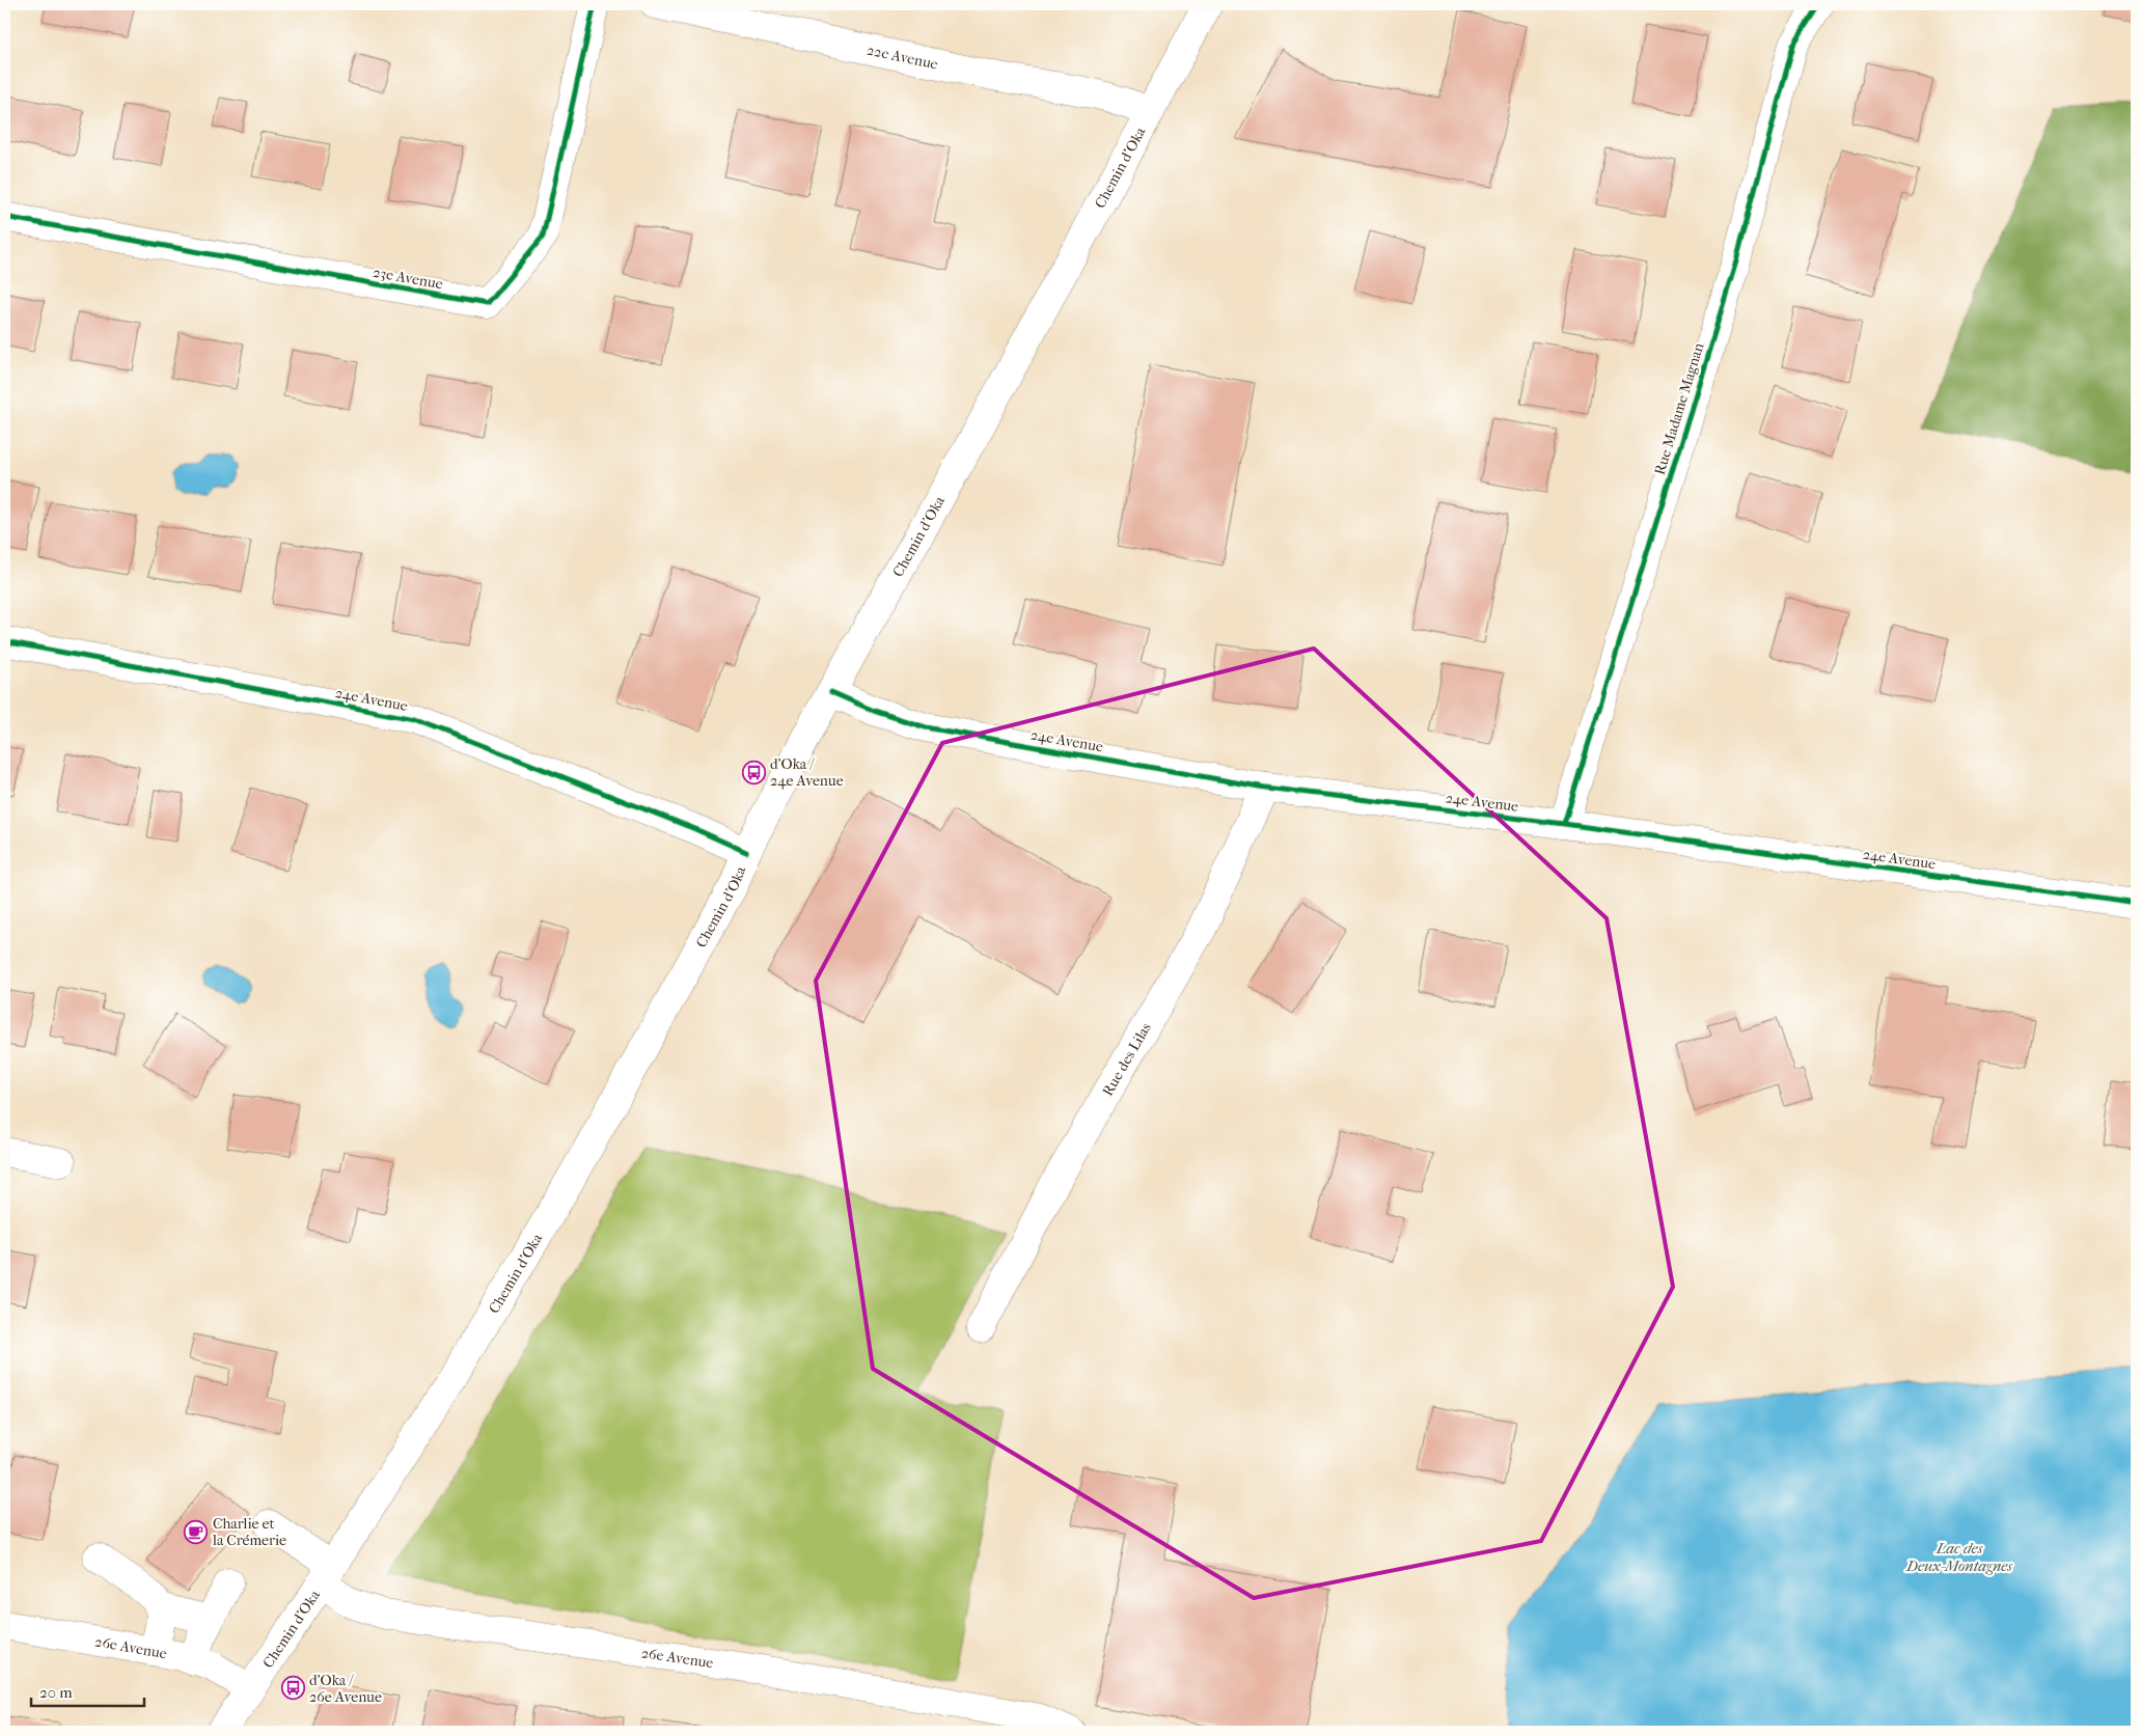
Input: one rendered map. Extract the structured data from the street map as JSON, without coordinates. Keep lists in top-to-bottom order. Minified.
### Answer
{"streets":{"street":["22e Avenue","Chemin d'Oka","23e Avenue","Rue Madame Magnan","24e Avenue","Rue des Lilas","26e Avenue"]},"crossings":[["22e Avenue","Chemin d'Oka"],["Chemin d'Oka","24e Avenue"],["Chemin d'Oka","26e Avenue"],["Rue Madame Magnan","24e Avenue"],["24e Avenue","Rue des Lilas"]],"water":["Lac des Deux-Montagnes"],"places":{"bus stop":["d'Oka / 24e Avenue","d'Oka / 26e Avenue"],"cafe":["Charlie et la Crémerie"]},"scale_bar":"20 m"}
